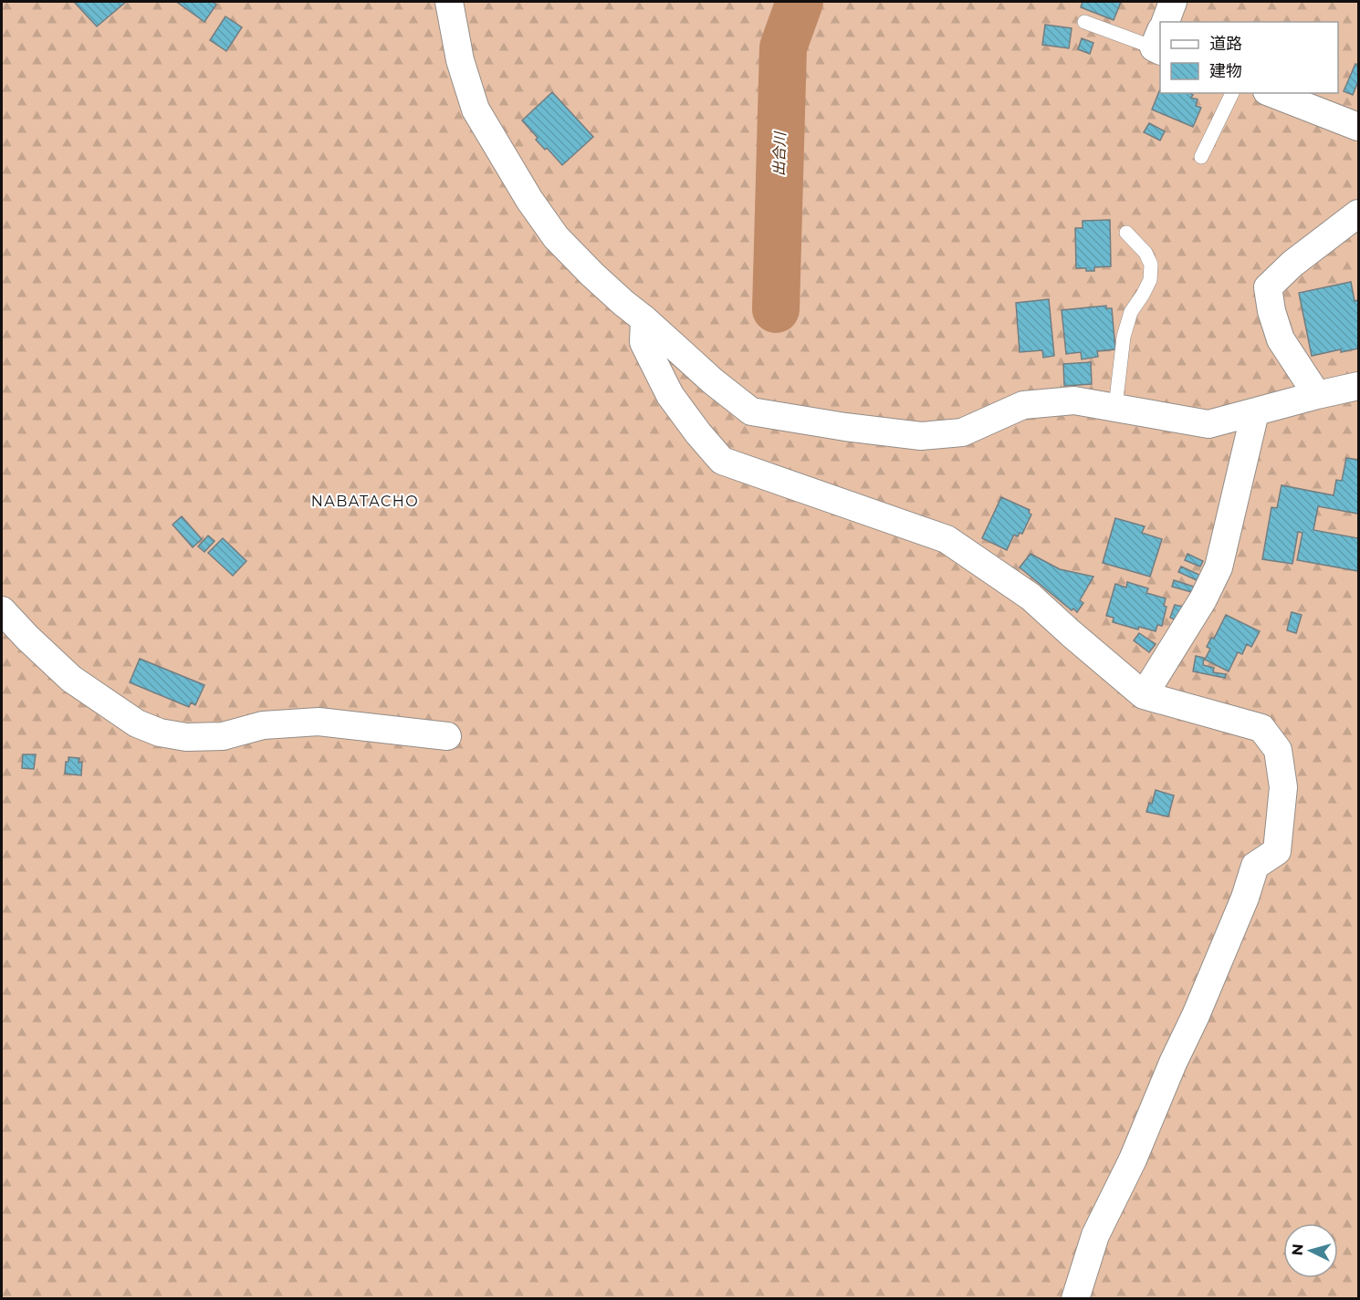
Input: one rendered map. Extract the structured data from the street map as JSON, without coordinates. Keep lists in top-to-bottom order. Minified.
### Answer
{"districts":["NABATACHO"],"water":["出合川"],"legend":["道路","建物"],"north":"left"}
